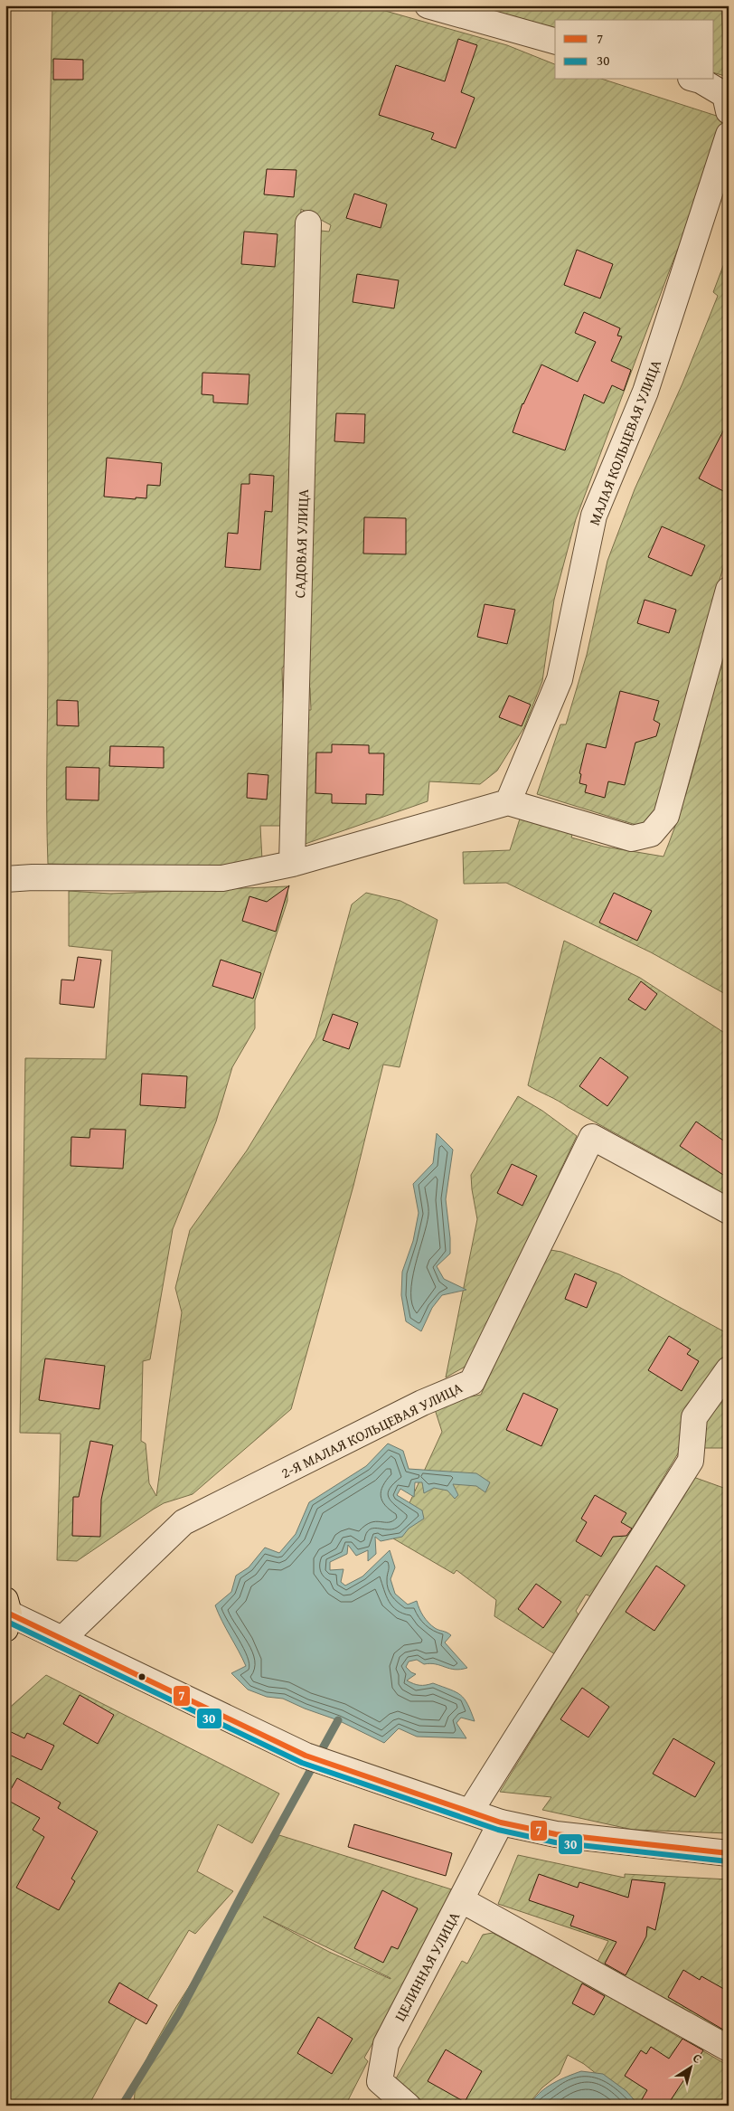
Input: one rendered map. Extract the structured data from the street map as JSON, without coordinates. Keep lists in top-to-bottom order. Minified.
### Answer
{"streets":{"street":["МАЛАЯ КОЛЬЦЕВАЯ УЛИЦА","САДОВАЯ УЛИЦА","2-Я МАЛАЯ КОЛЬЦЕВАЯ УЛИЦА","ЦЕЛИННАЯ УЛИЦА"]},"lines":["transit line 7","transit line 30"],"legend":["7","30"],"north":"top right"}
